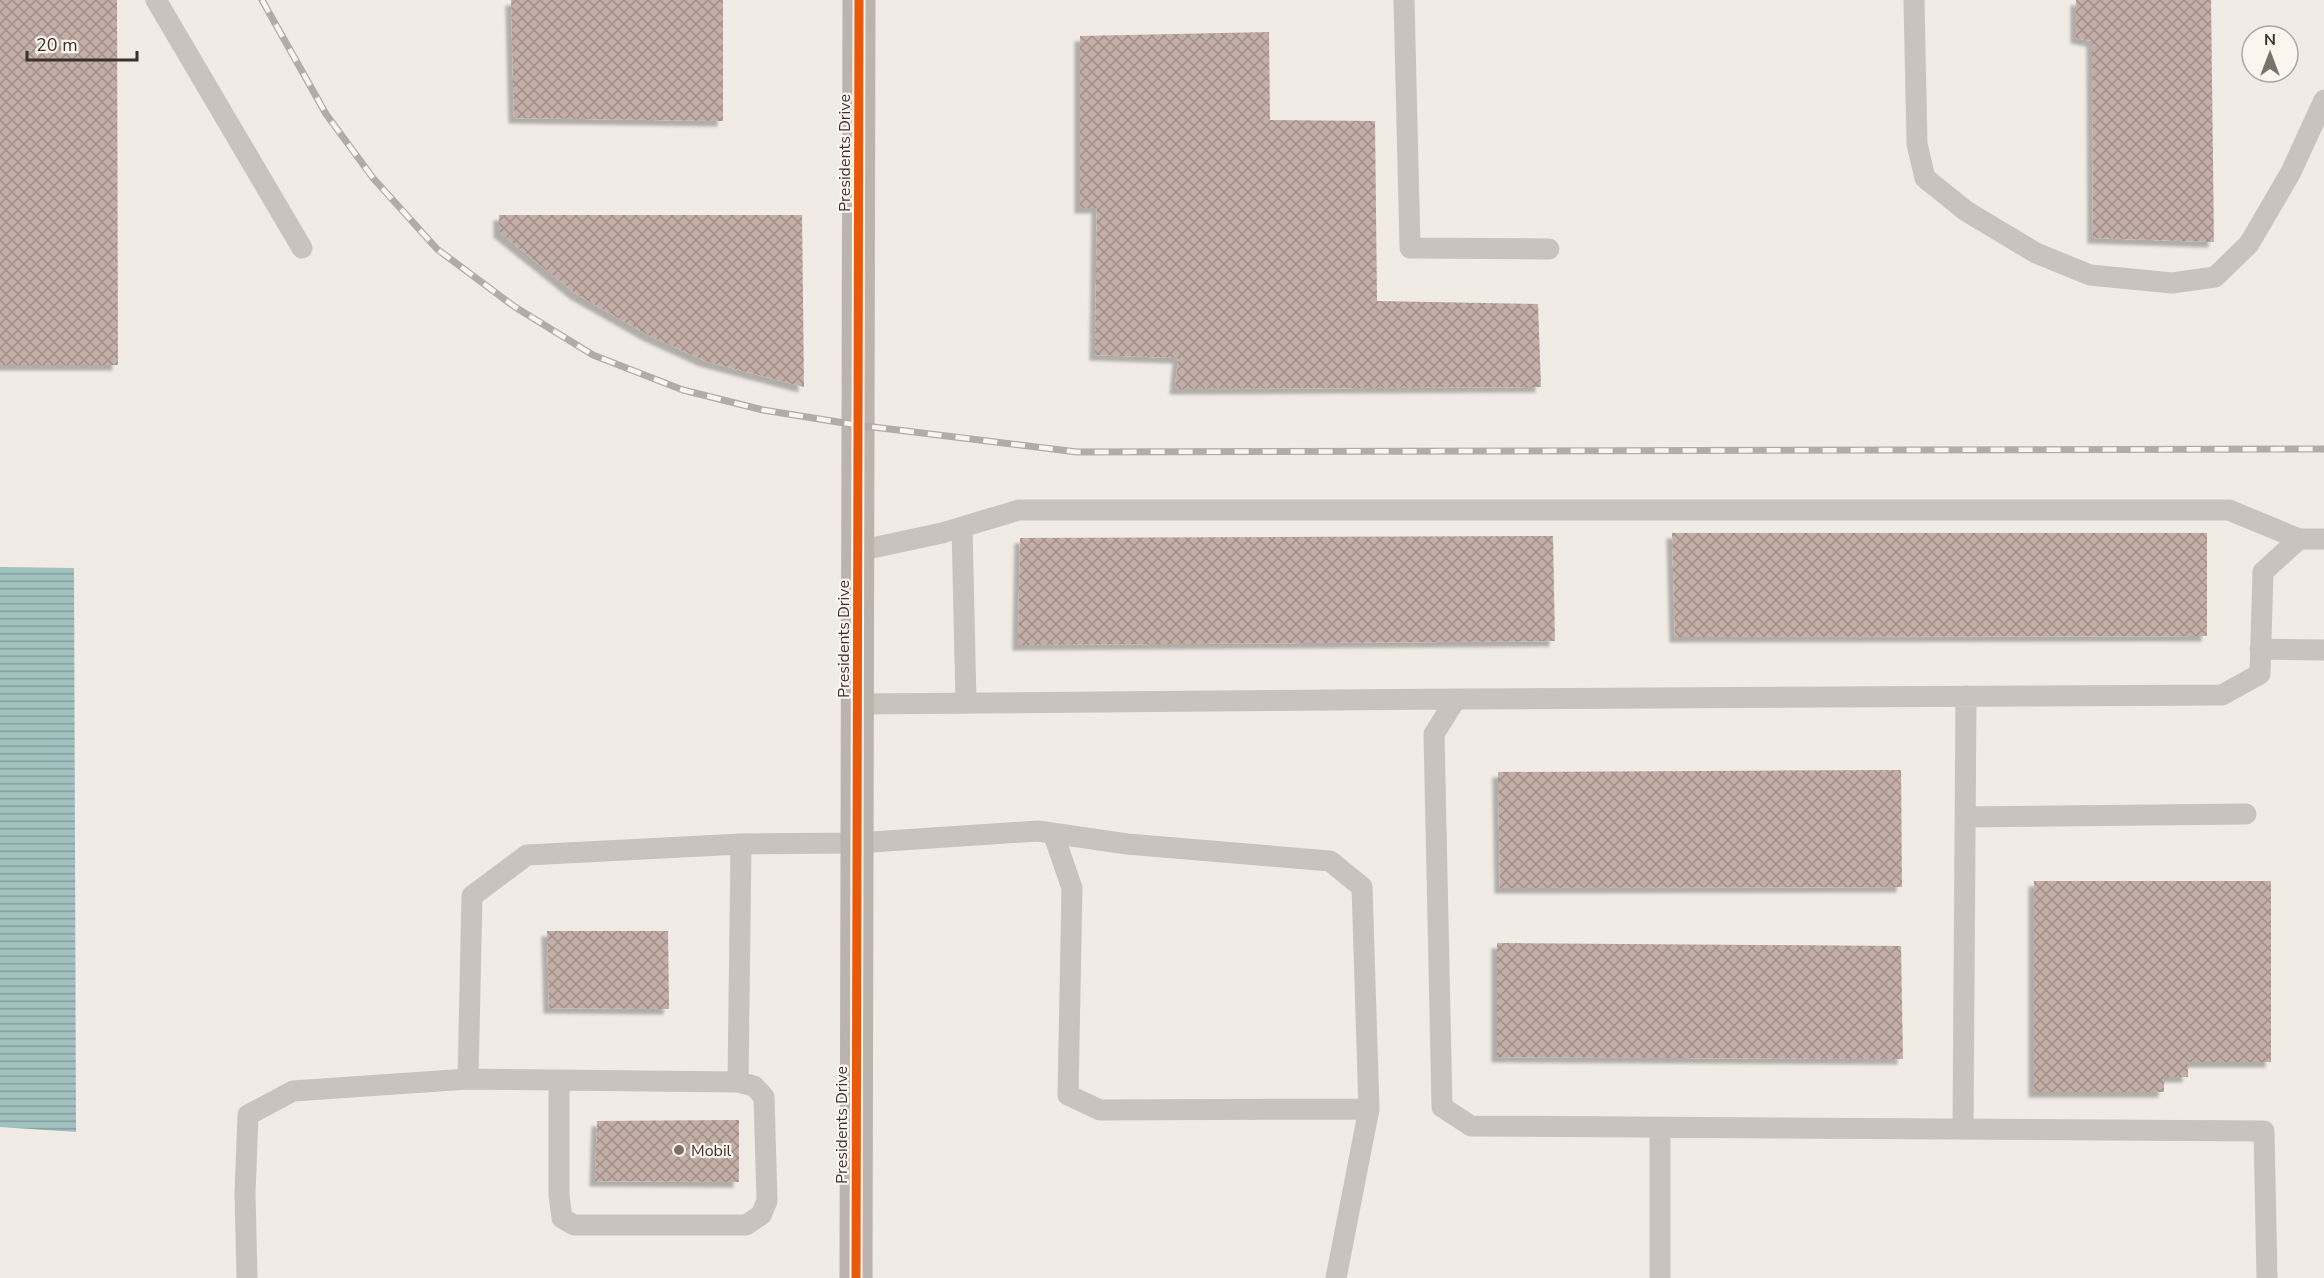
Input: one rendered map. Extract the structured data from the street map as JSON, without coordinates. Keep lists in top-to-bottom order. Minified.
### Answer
{"streets":{"street":["Presidents Drive"]},"places":["Mobil"],"scale_bar":"20 m","north":"top"}
